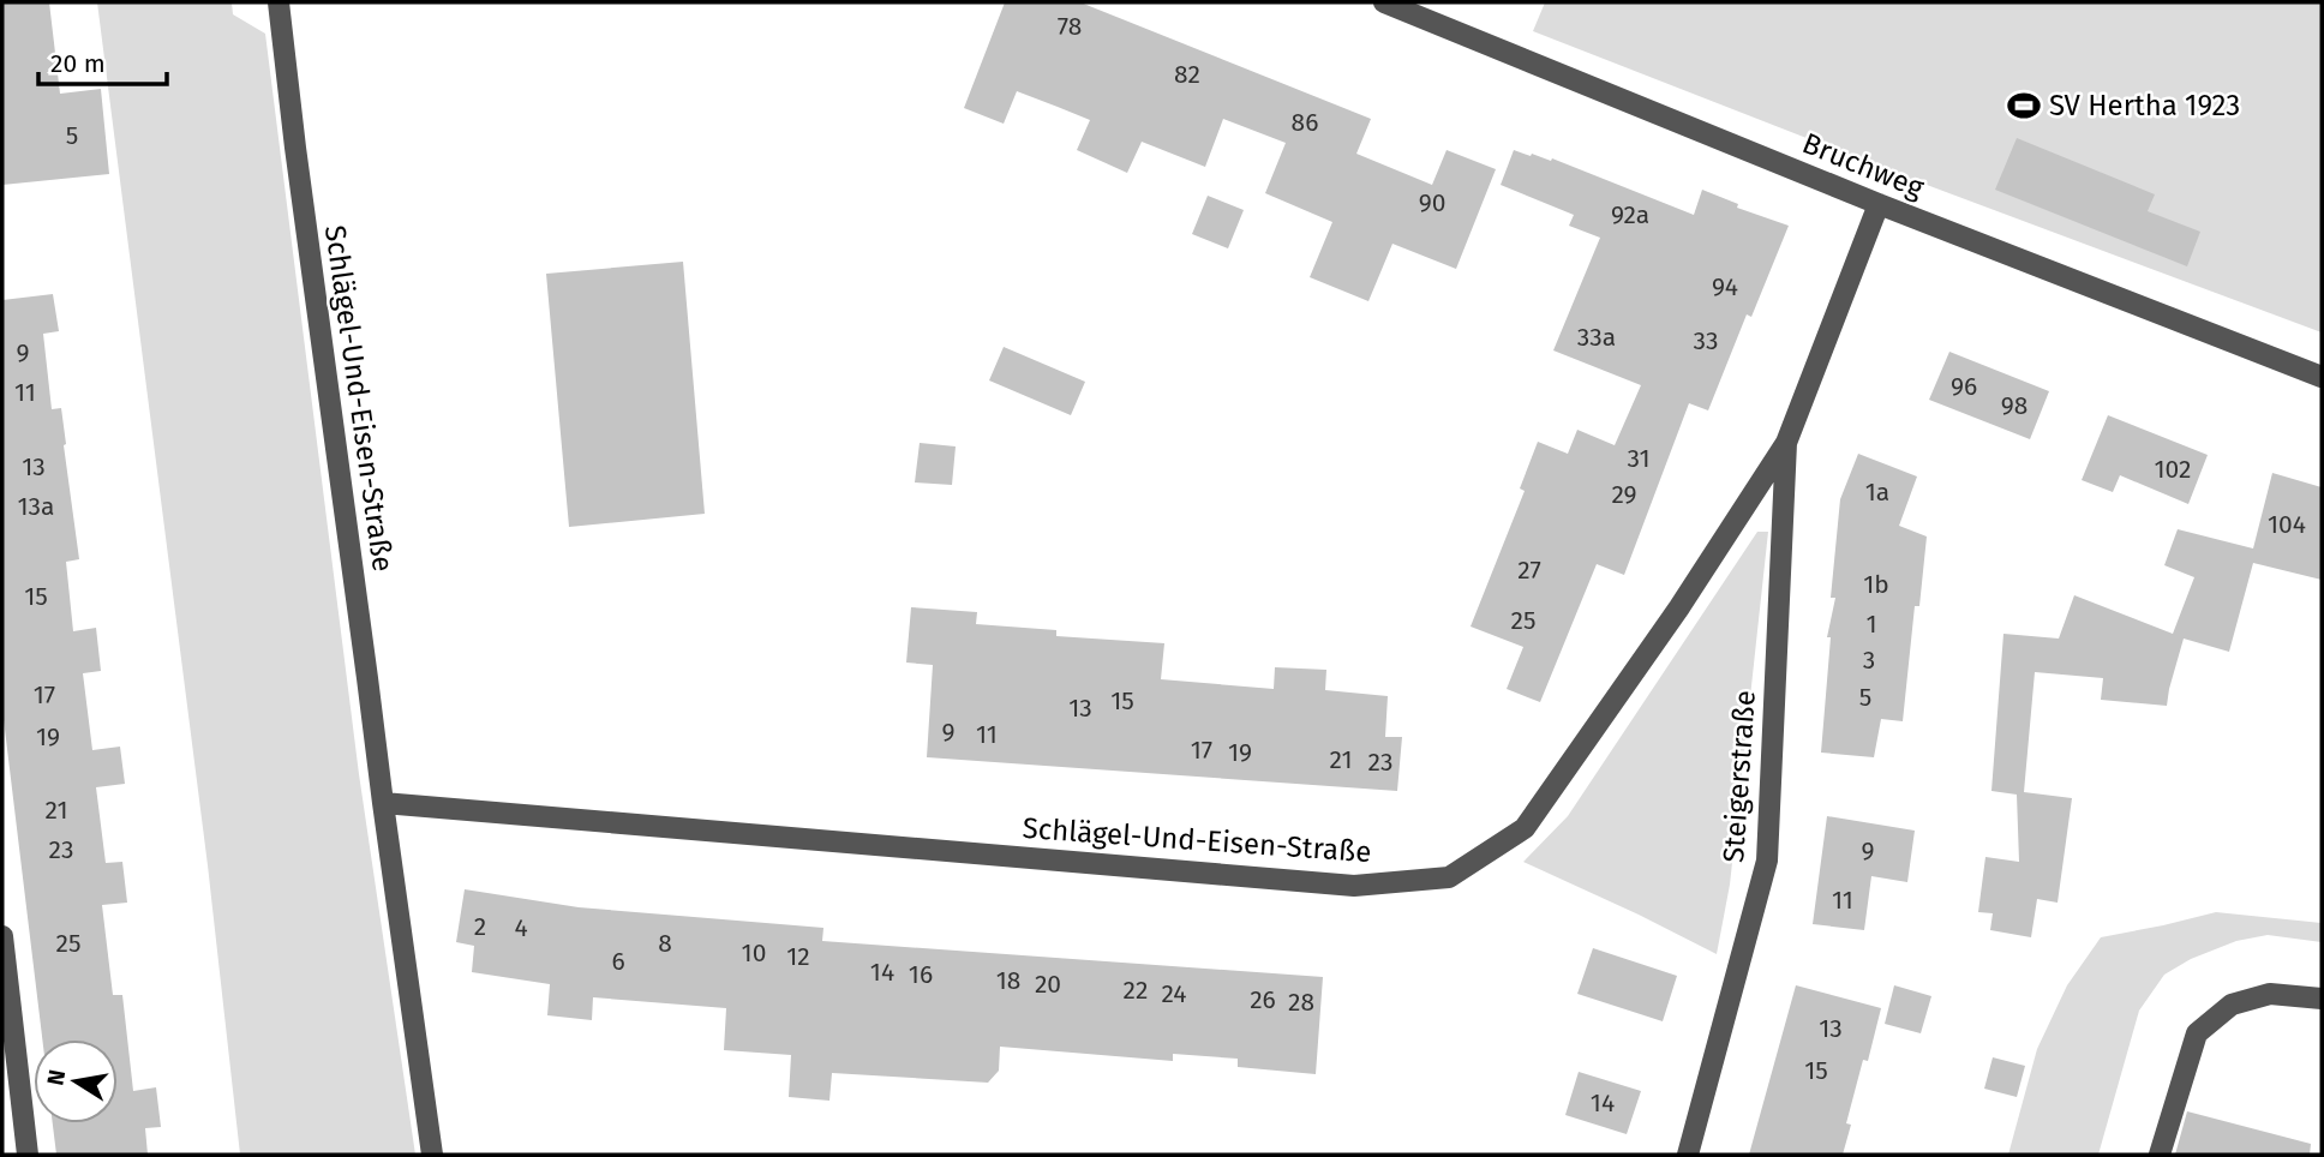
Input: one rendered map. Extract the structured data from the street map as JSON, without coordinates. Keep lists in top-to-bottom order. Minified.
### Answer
{"streets":{"street":["Bruchweg","Schlägel-Und-Eisen-Straße","Steigerstraße"]},"crossings":[["Bruchweg","Schlägel-Und-Eisen-Straße"],["Schlägel-Und-Eisen-Straße","Steigerstraße"]],"places":{"sports":["SV Hertha 1923"]},"house_numbers":["78","82","86","5","90","92a","94","33a","33","9","96","11","98","31","13","102","1a","29","13a","104","27","1b","15","25","1","3","17","5","15","13","9","11","19","17","19","21","23","21","23","9","11","2","4","25","8","10","12","6","14","16","18","20","22","24","26","28","13","15","14"],"scale_bar":"20 m","north":"left"}
